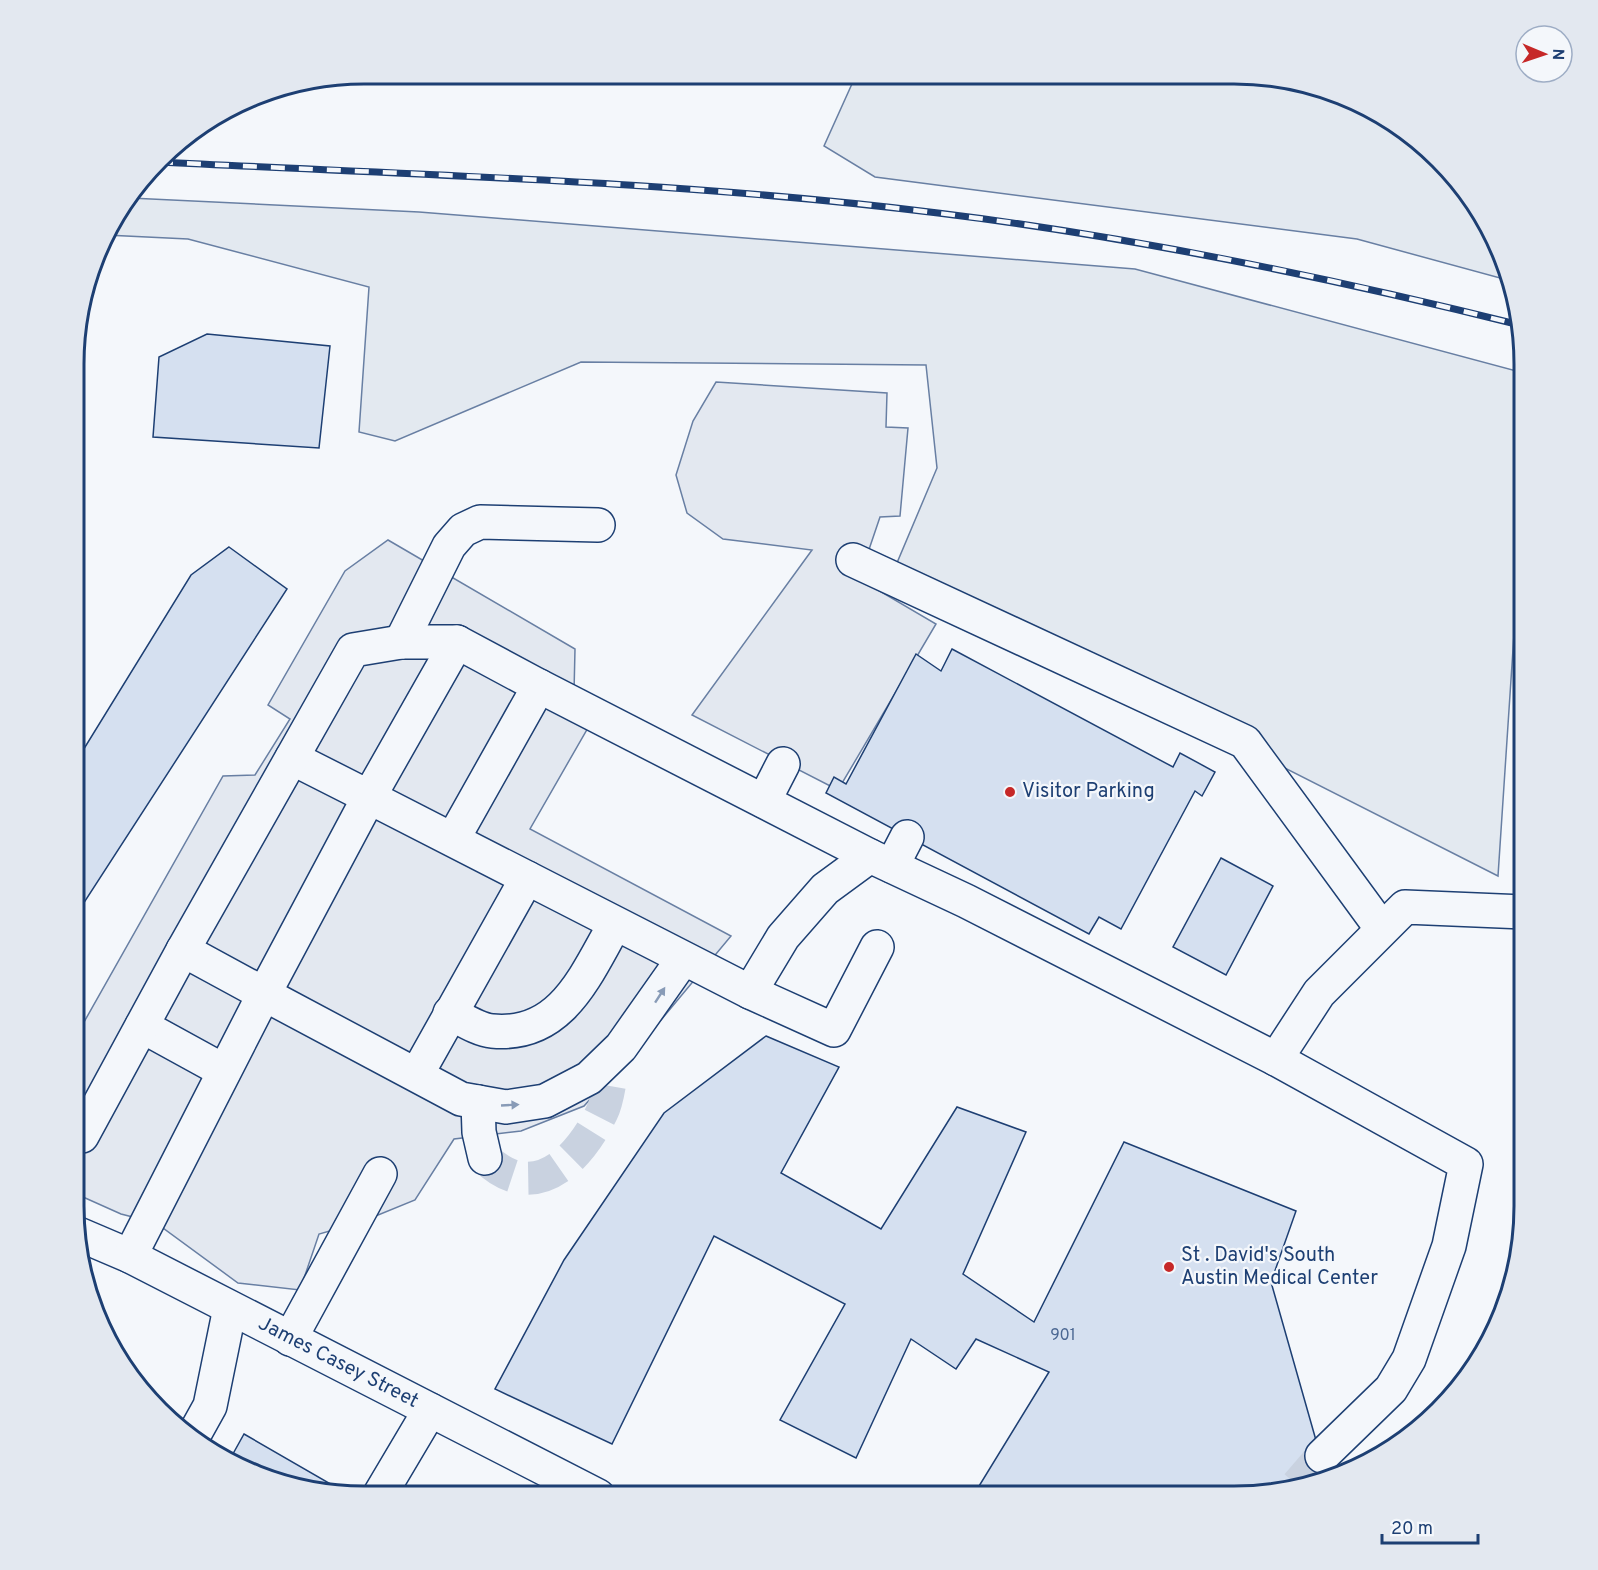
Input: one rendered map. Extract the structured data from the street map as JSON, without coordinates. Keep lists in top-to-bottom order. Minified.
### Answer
{"streets":{"street":["James Casey Street"]},"places":["Visitor Parking","St . David's South Austin Medical Center"],"house_numbers":["901"],"scale_bar":"20 m","north":"right"}
